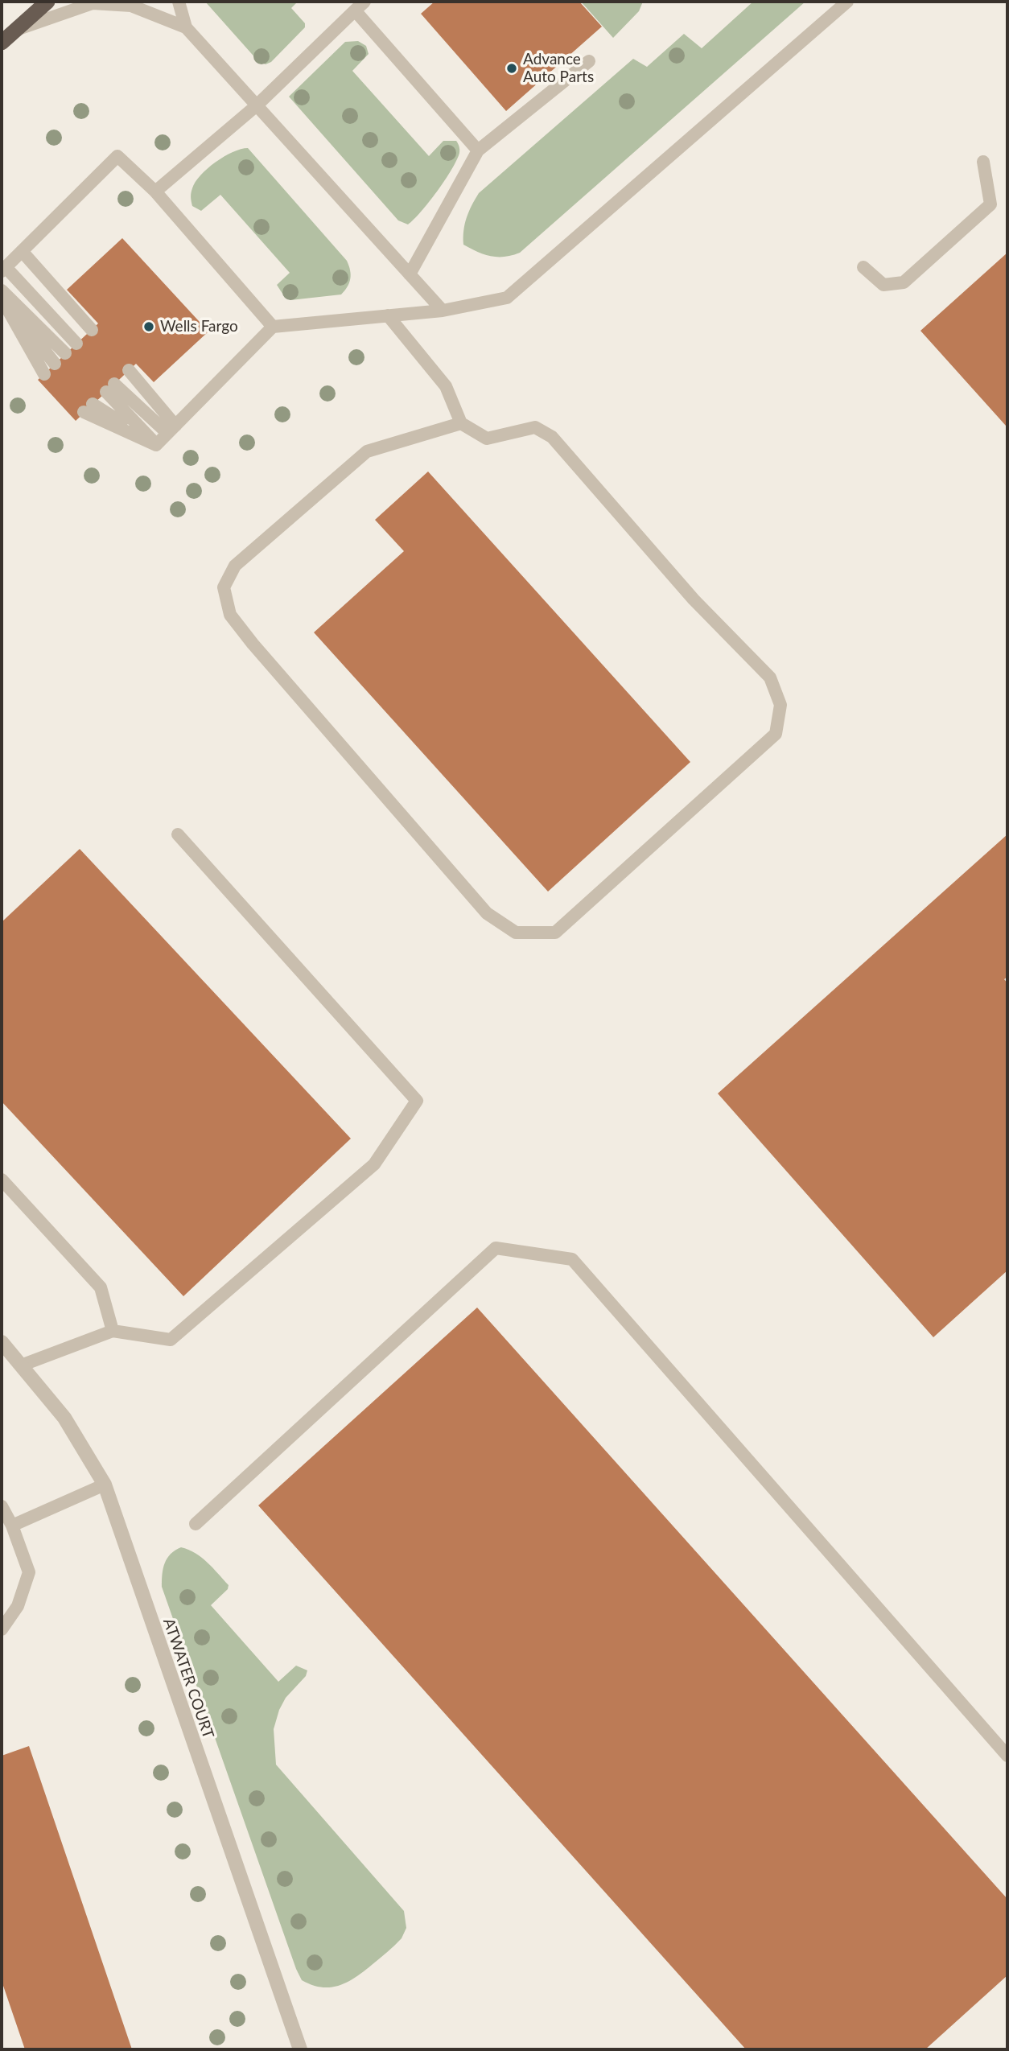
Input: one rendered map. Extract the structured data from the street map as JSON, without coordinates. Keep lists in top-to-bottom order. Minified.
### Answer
{"streets":{"street":["ATWATER COURT"]},"places":["Advance Auto Parts","Wells Fargo"]}
